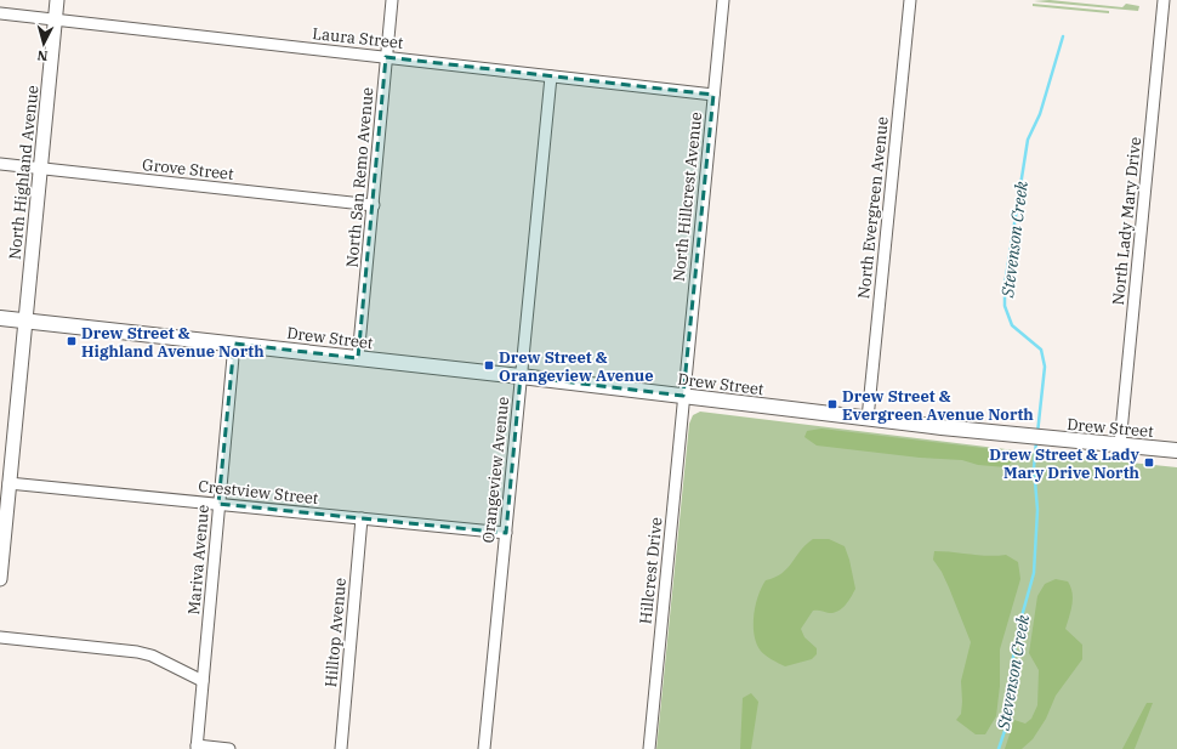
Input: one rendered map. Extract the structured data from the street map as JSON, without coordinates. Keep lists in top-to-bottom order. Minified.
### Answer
{"streets":{"main road":["Drew Street"],"street":["Laura Street","Grove Street","North Highland Avenue","North San Remo Avenue","North Hillcrest Avenue","North Evergreen Avenue","North Lady Mary Drive","Orangeview Avenue","Crestview Street","Mariva Avenue","Hillcrest Drive","Hilltop Avenue"]},"crossings":[["Laura Street","North Highland Avenue"],["Laura Street","North San Remo Avenue"],["Laura Street","North Hillcrest Avenue"],["Laura Street","Orangeview Avenue"],["Grove Street","North Highland Avenue"],["Grove Street","North San Remo Avenue"],["North Highland Avenue","Drew Street"],["North Highland Avenue","Crestview Street"],["North San Remo Avenue","Drew Street"],["North Hillcrest Avenue","Drew Street"],["North Hillcrest Avenue","Hillcrest Drive"],["North Evergreen Avenue","Drew Street"],["North Lady Mary Drive","Drew Street"],["Drew Street","Orangeview Avenue"],["Drew Street","Mariva Avenue"],["Drew Street","Hillcrest Drive"],["Orangeview Avenue","Crestview Street"],["Crestview Street","Mariva Avenue"],["Crestview Street","Hilltop Avenue"]],"water":["Stevenson Creek"],"places":{"transit":["Drew Street & Highland Avenue North","Drew Street & Orangeview Avenue","Drew Street & Evergreen Avenue North","Drew Street & Lady Mary Drive North"]},"north":"bottom"}
